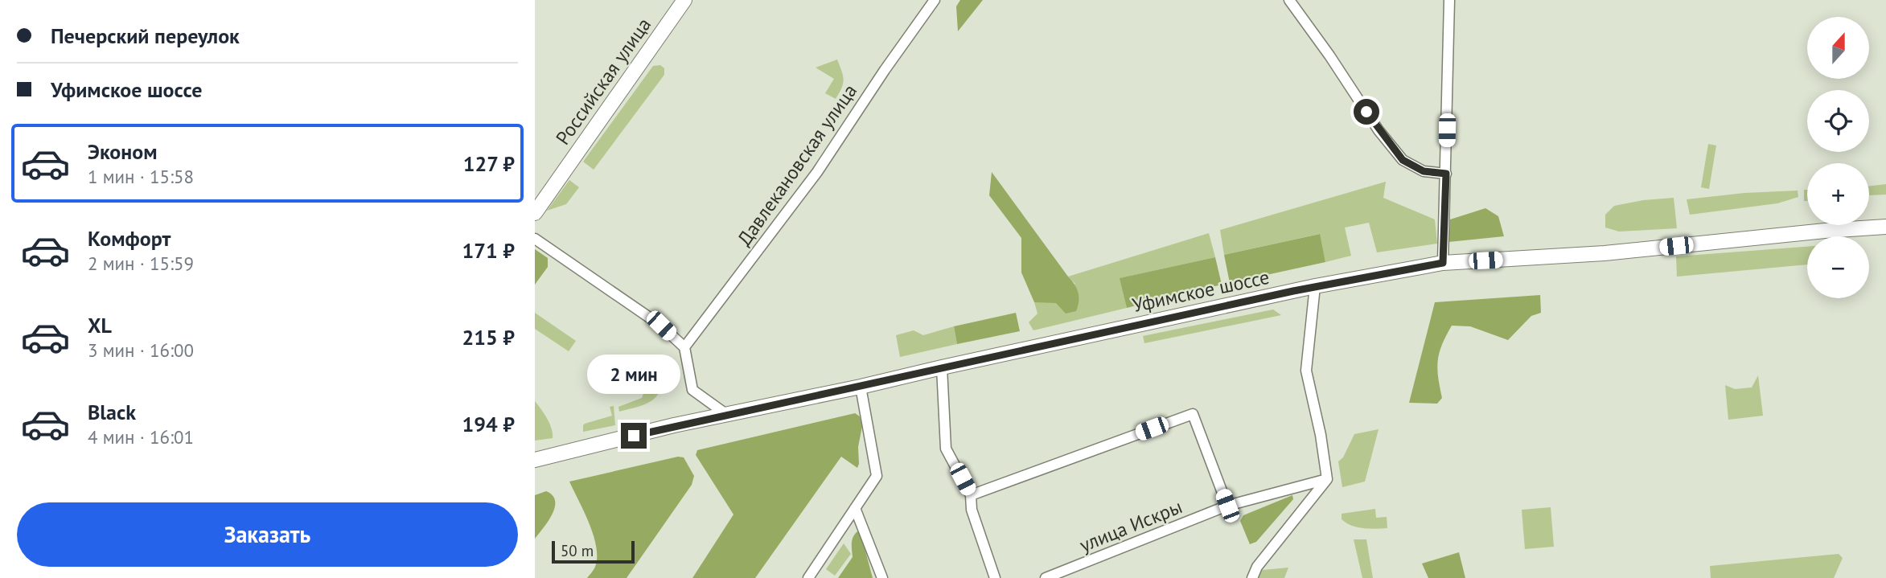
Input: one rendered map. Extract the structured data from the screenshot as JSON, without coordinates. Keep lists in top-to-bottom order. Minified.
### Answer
{"streets":{"main road":["Российская улица","Уфимское шоссе"],"street":["Давлекановская улица","улица Искры"]},"scale_bar":"50 m","north":"top","page":{"banner":["Печерский переулок","Уфимское шоссе"],"map_buttons":["+","−"],"list":[{"name":"Эконом","note":"1 мин · 15:58","value":"127 ₽"},{"name":"Комфорт","note":"2 мин · 15:59","value":"171 ₽"},{"name":"XL","note":"3 мин · 16:00","value":"215 ₽"},{"name":"Black","note":"4 мин · 16:01","value":"194 ₽"}],"bubble":"2 мин","buttons":"Заказать","scale":"50 m"}}
